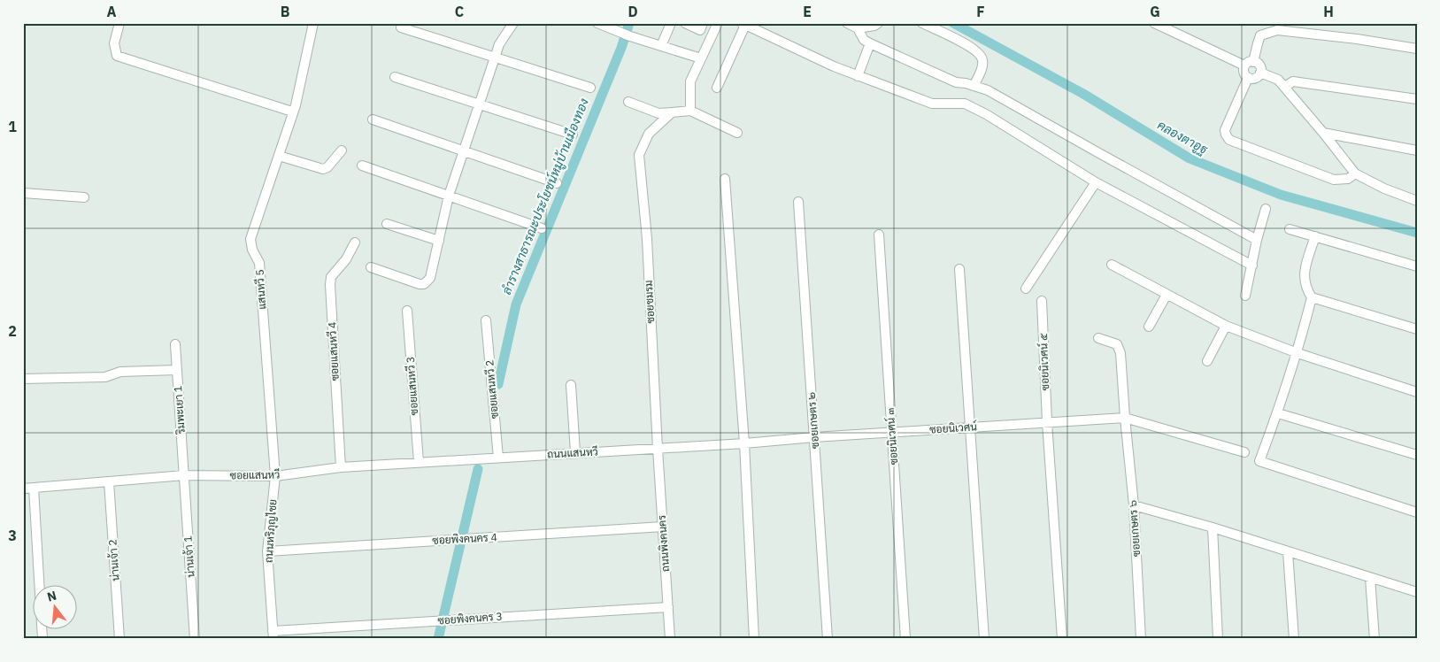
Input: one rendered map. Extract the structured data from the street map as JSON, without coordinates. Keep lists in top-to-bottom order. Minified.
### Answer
{"streets":{"street":["แสนหวี 5","ซอยชมรม","ซอยแสนหวี 4","ซอยนิเวศน์ ๕","ซอยแสนหวี 3","ซอยแสนหวี 2","ริมพะเยา 1","ซอยเกษตร ๒","ซอยนิเวศน์","ซอยนิเวศน์ ๓","ถนนแสนหวี","ซอยแสนหวี","ซอยเกษตร ๖","ถนนหริภุญไชย","ซอยพิงคนคร 4","ถนนพิงคนคร","น่านเจ้า 1","น่านเจ้า 2","ซอยพิงคนคร 3"]},"crossings":[["แสนหวี 5","ซอยแสนหวี"],["แสนหวี 5","ถนนหริภุญไชย"],["ซอยชมรม","ซอยนิเวศน์"],["ซอยชมรม","ถนนแสนหวี"],["ซอยชมรม","ถนนพิงคนคร"],["ซอยแสนหวี 4","ซอยแสนหวี"],["ซอยนิเวศน์ ๕","ซอยนิเวศน์"],["ซอยแสนหวี 3","ซอยแสนหวี"],["ซอยแสนหวี 2","ถนนแสนหวี"],["ริมพะเยา 1","ซอยแสนหวี"],["ริมพะเยา 1","น่านเจ้า 1"],["ซอยเกษตร ๒","ซอยนิเวศน์"],["ซอยนิเวศน์","ซอยนิเวศน์ ๓"],["ซอยนิเวศน์","ถนนแสนหวี"],["ซอยนิเวศน์","ซอยเกษตร ๖"],["ซอยนิเวศน์","ถนนพิงคนคร"],["ถนนแสนหวี","ซอยแสนหวี"],["ถนนแสนหวี","ถนนพิงคนคร"],["ซอยแสนหวี","ถนนหริภุญไชย"],["ซอยแสนหวี","น่านเจ้า 1"],["ซอยแสนหวี","น่านเจ้า 2"],["ถนนหริภุญไชย","ซอยพิงคนคร 4"],["ถนนหริภุญไชย","ซอยพิงคนคร 3"],["ซอยพิงคนคร 4","ถนนพิงคนคร"],["ถนนพิงคนคร","ซอยพิงคนคร 3"]],"water":["คลองตาอูฐ","ลำรางสาธารณะประโยชน์หมู่บ้านเมืองทอง"],"north":"top","grid":{"columns":["A","B","C","D","E","F","G","H"],"rows":["1","2","3"]}}
